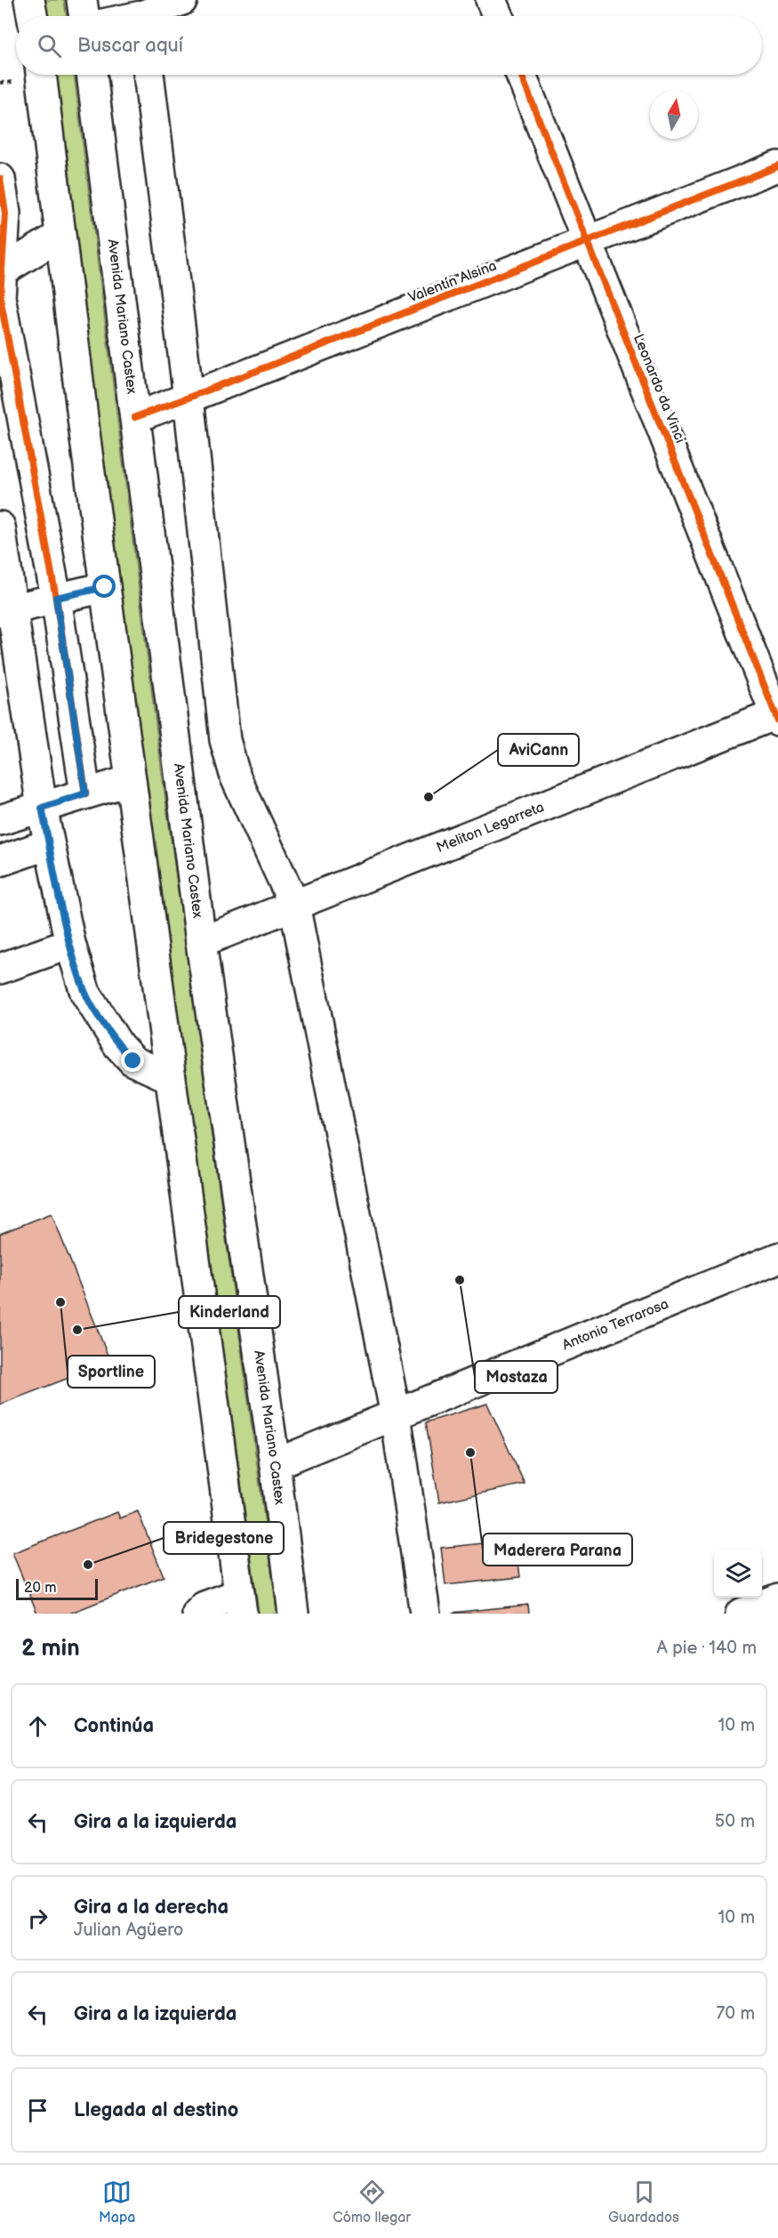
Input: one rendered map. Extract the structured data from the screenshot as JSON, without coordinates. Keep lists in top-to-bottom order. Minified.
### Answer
{"streets":{"main road":["Valentín Alsina","Avenida Mariano Castex","Leonardo da Vinci","Meliton Legarreta","Antonio Terrarosa"]},"crossings":[["Valentín Alsina","Avenida Mariano Castex"],["Valentín Alsina","Leonardo da Vinci"],["Avenida Mariano Castex","Meliton Legarreta"],["Avenida Mariano Castex","Antonio Terrarosa"],["Leonardo da Vinci","Meliton Legarreta"]],"places":["AviCann","Mostaza","Sportline","Kinderland","Maderera Parana","Bridegestone"],"scale_bar":"20 m","north":"top","page":{"search":"Buscar aquí","scale":"20 m","heading":["2 min","A pie · 140 m"],"list":[["Continúa","10 m"],["Gira a la izquierda","50 m"],["Gira a la derecha","Julian Agüero","10 m"],["Gira a la izquierda","70 m"],"Llegada al destino"],"nav":["Mapa","Cómo llegar","Guardados"]}}
